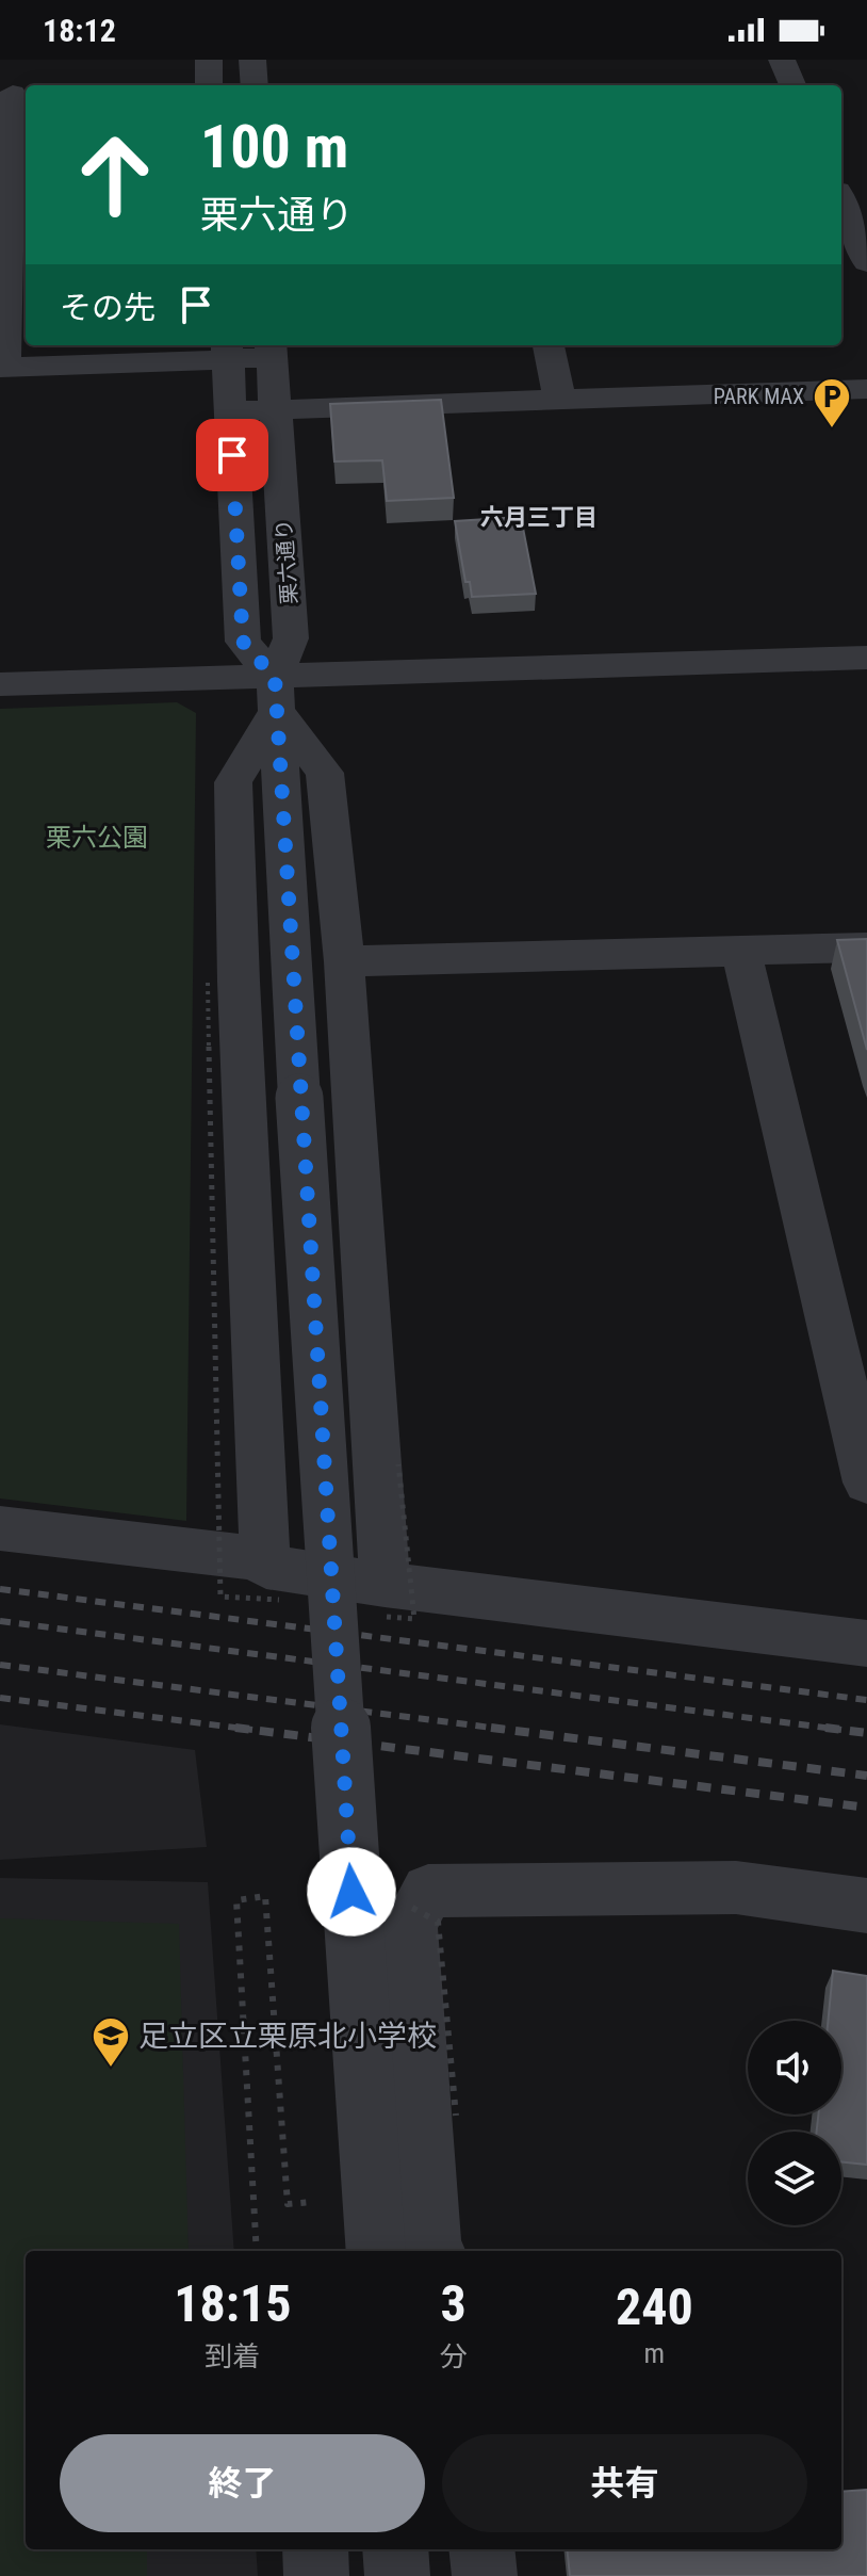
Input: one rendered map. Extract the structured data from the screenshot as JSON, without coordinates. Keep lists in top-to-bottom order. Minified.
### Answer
{"streets":{"street":["栗六通り"]},"districts":["六月三丁目"],"parks":["栗六公園"],"places":{"parking":["PARK MAX"],"school or university":["足立区立栗原北小学校"]},"page":{"status":"18:12","turn":["100 m","栗六通り"],"then":"その先","eta":["18:15","到着","3","分","240","m"],"buttons":["終了","共有"]}}
